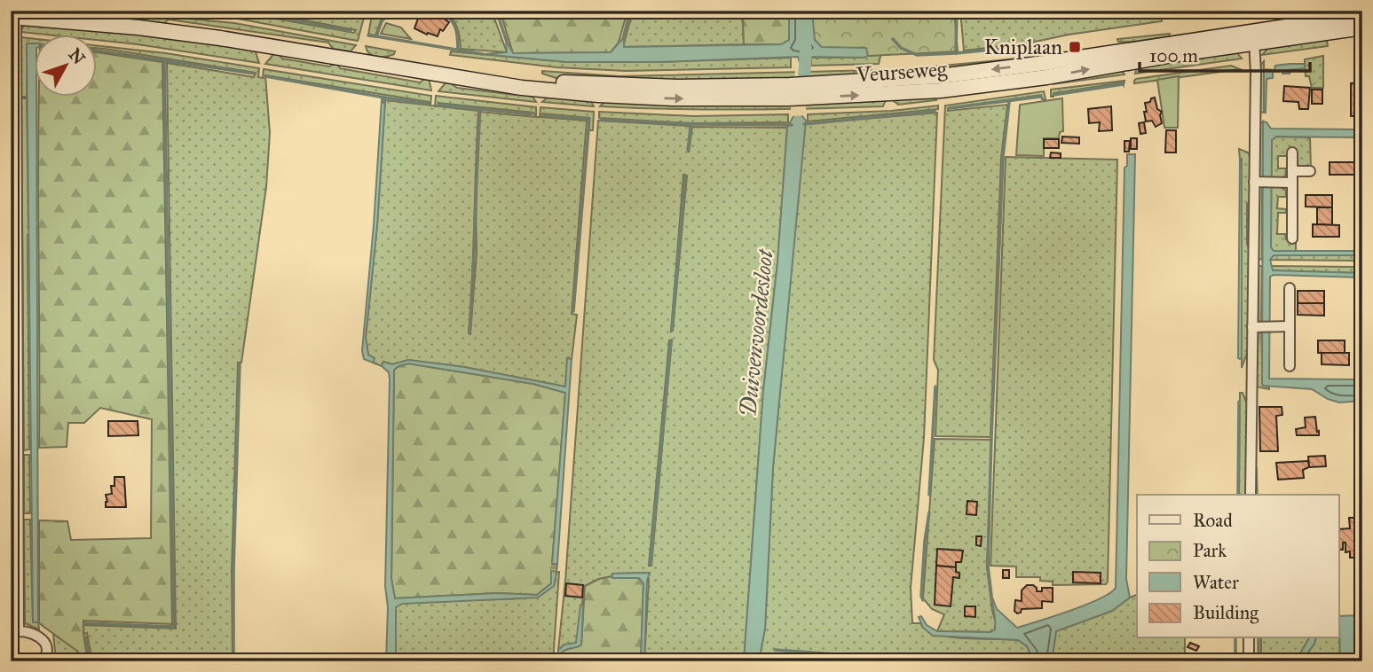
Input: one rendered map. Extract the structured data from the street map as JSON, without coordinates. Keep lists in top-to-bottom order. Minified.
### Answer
{"streets":{"main road":["Veurseweg"]},"water":["Duivenvoordesloot"],"places":{"transit":["Kniplaan"]},"legend":["Road","Park","Water","Building"],"scale_bar":"100 m","north":"top right"}
